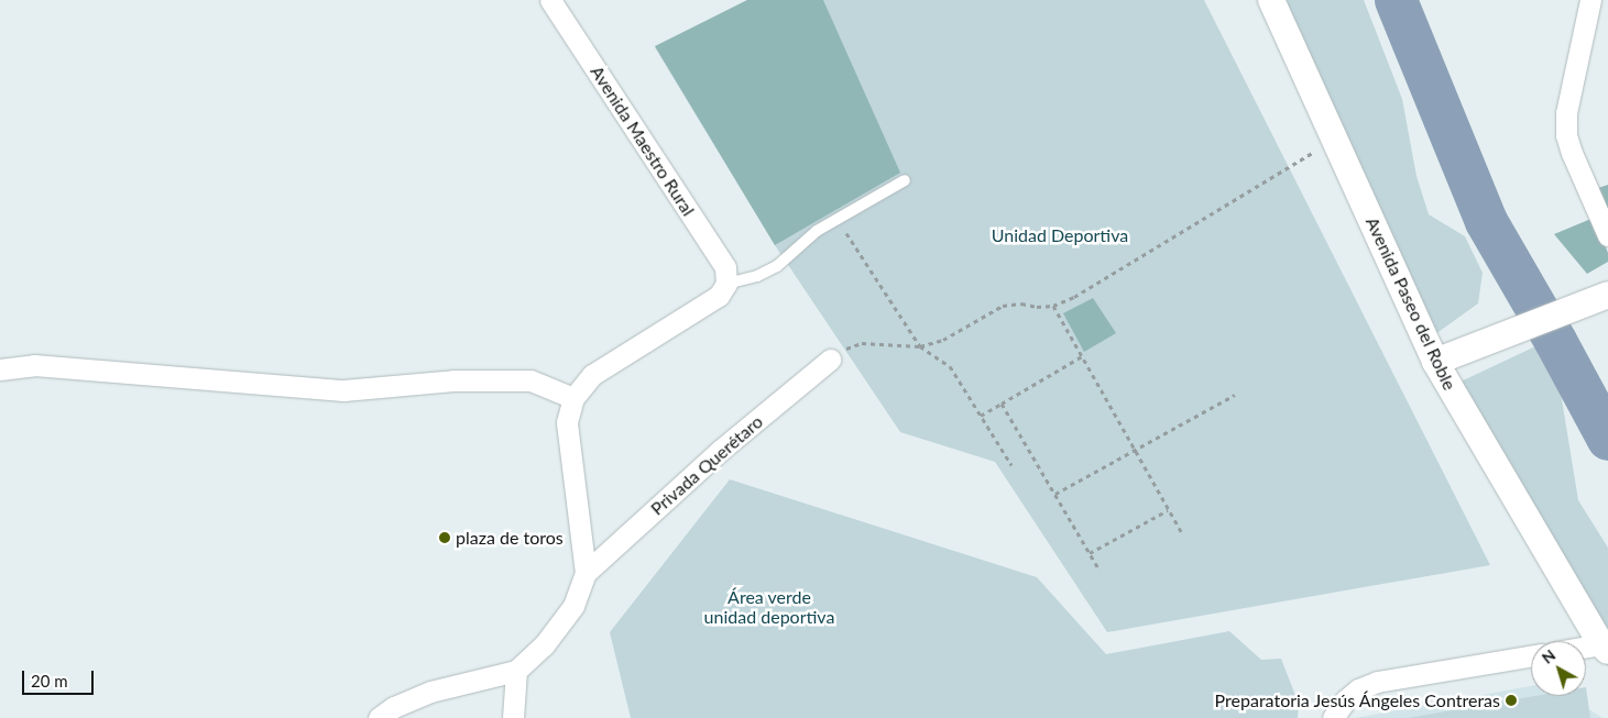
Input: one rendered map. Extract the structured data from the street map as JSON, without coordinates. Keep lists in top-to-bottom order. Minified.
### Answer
{"streets":{"street":["Avenida Maestro Rural","Avenida Paseo del Roble","Privada Querétaro"]},"parks":["Unidad Deportiva","Área verde unidad deportiva"],"places":["plaza de toros","Preparatoria Jesús Ángeles Contreras"],"scale_bar":"20 m","north":"top left"}
